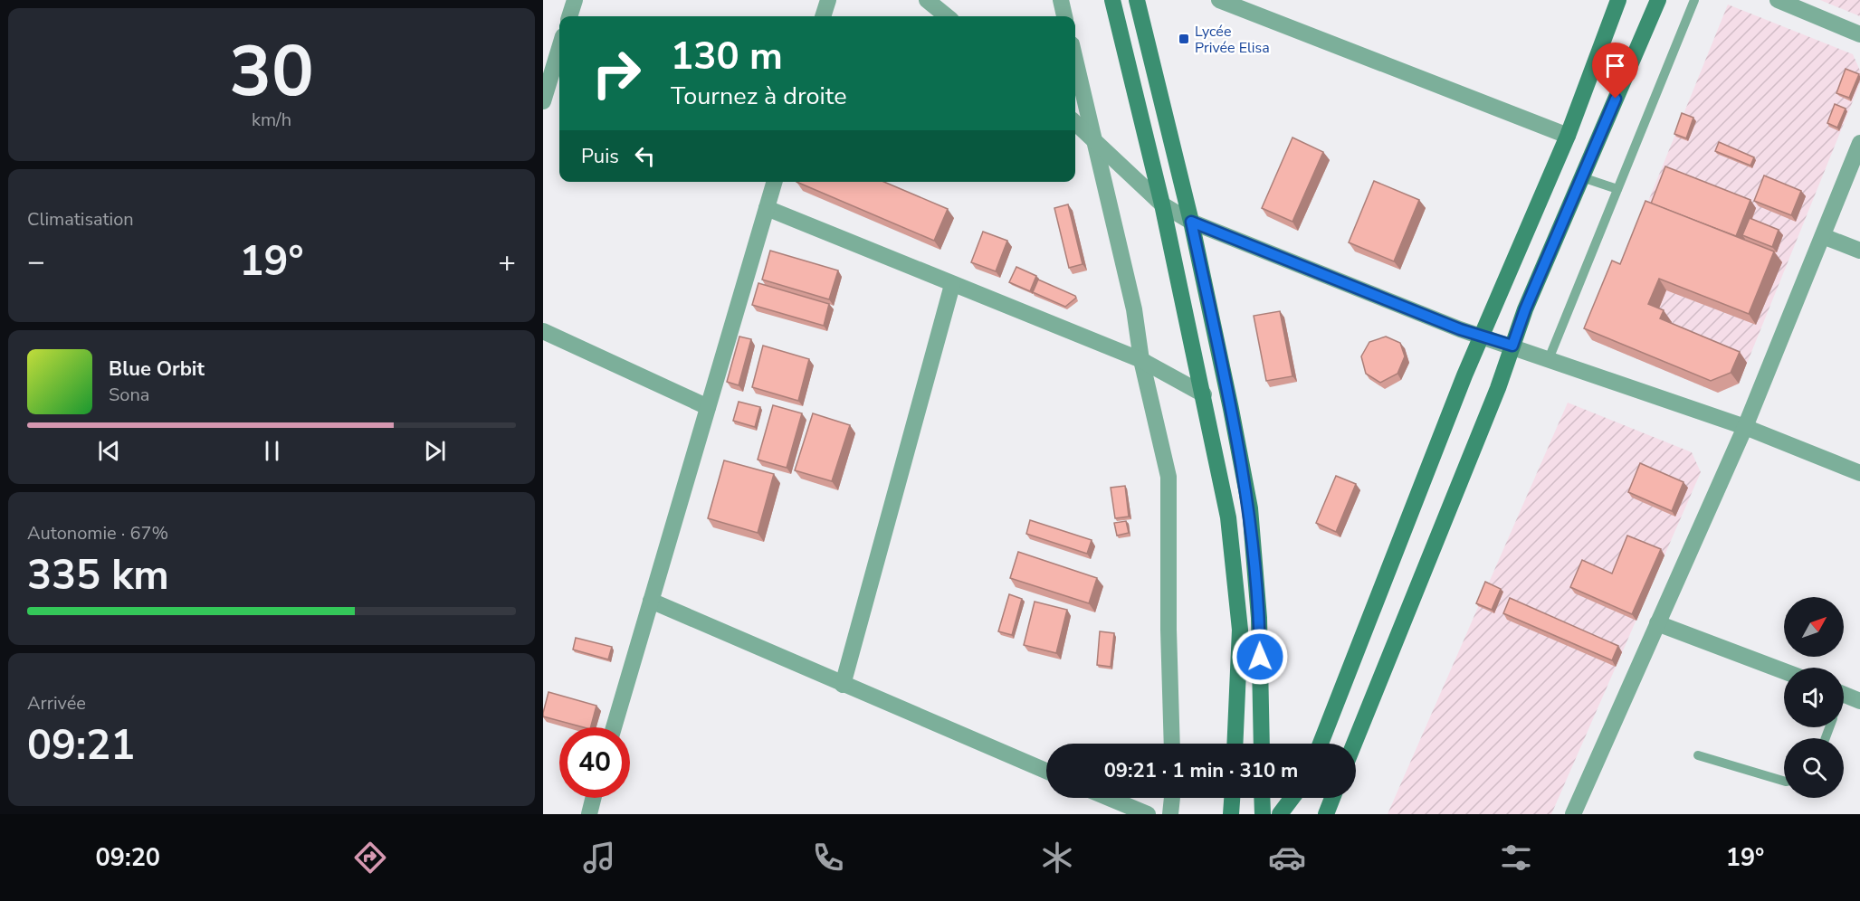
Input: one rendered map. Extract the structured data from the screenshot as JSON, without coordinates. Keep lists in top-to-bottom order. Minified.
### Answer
{"places":{"transit":["Lycée Privée Elisa"]},"north":"top right","page":{"tile":[["30","km/h"],"Climatisation",["Autonomie · 67%","335 km"],["Arrivée","09:21"]],"turn":["130 m","Tournez à droite"],"then":"Puis","heat":["−","19°","+"],"song":["Blue Orbit","Sona"],"limit":"40","trip":"09:21 · 1 min · 310 m","tabs":["09:20","19°"]}}
